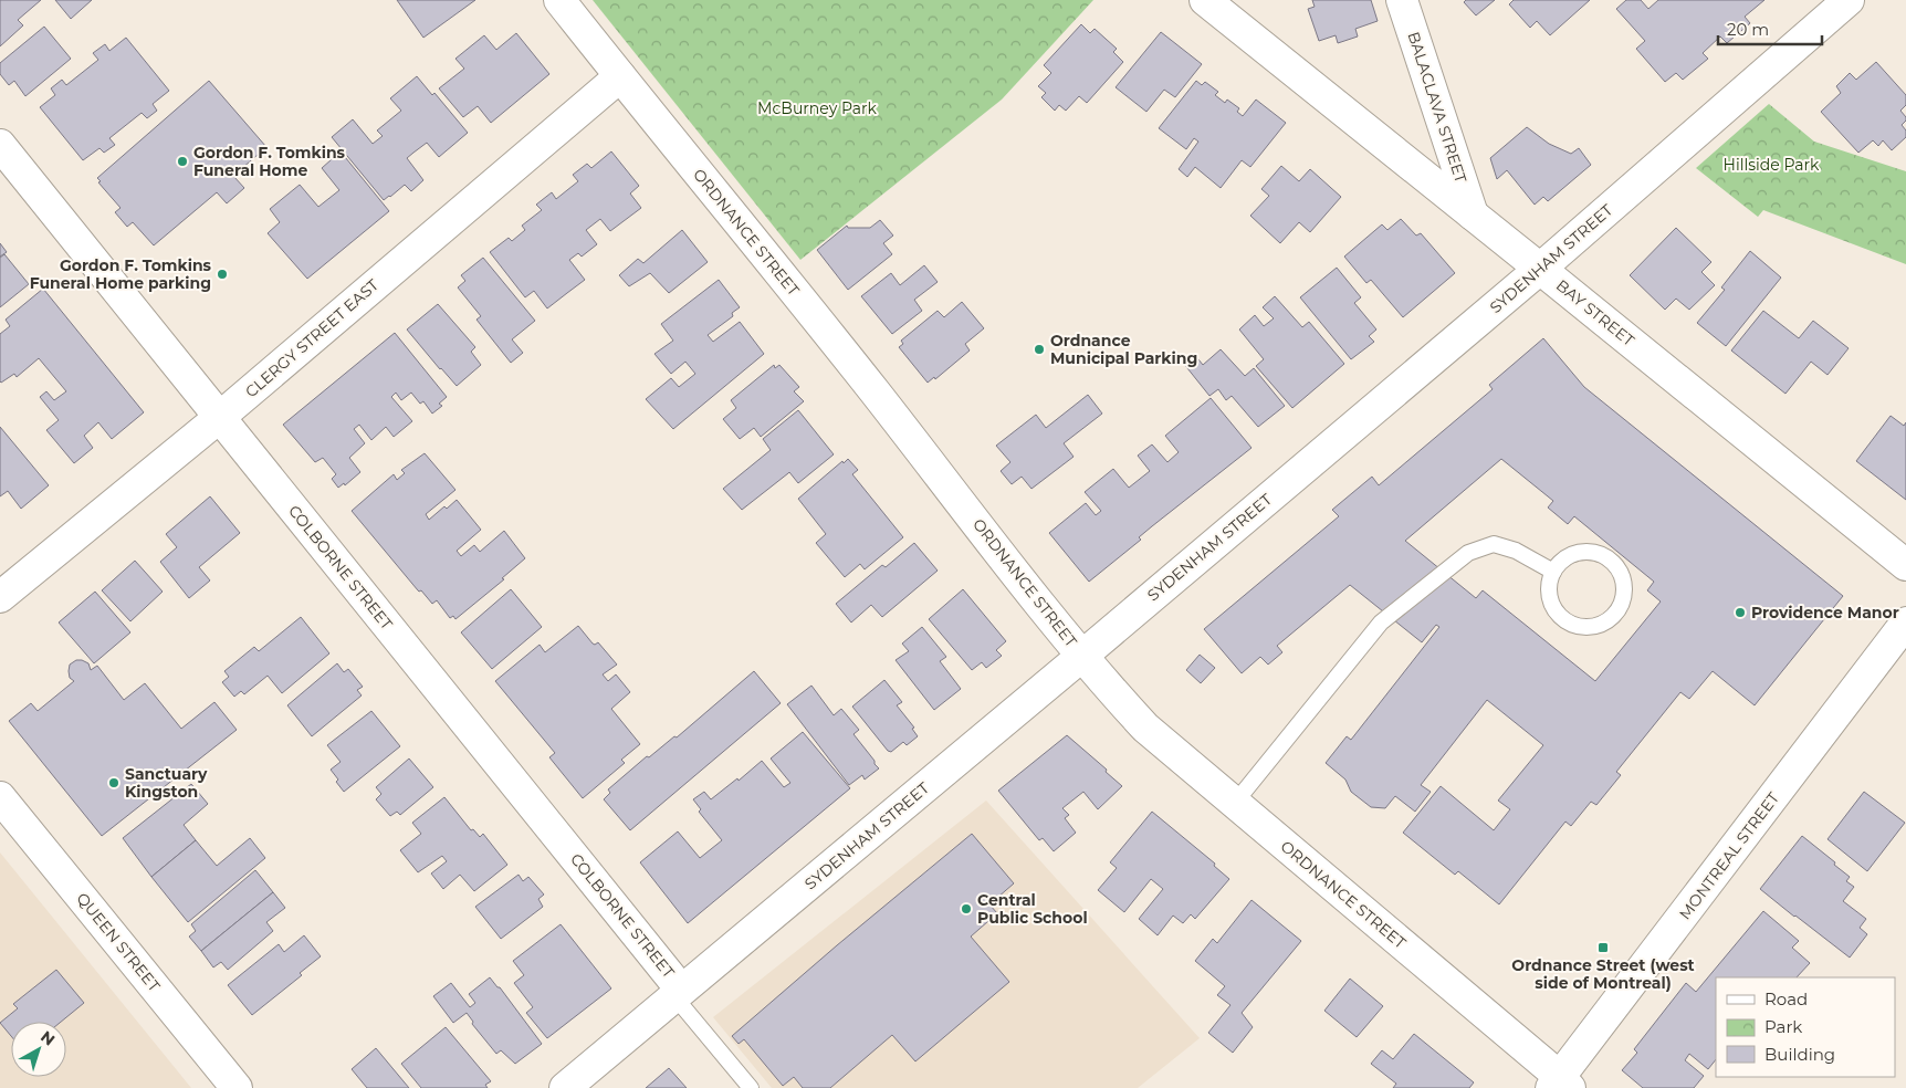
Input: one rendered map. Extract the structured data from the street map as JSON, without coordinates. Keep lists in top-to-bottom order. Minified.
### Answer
{"streets":{"street":["BALACLAVA STREET","ORDNANCE STREET","SYDENHAM STREET","BAY STREET","CLERGY STREET EAST","COLBORNE STREET","MONTREAL STREET","QUEEN STREET"]},"crossings":[["BALACLAVA STREET","BAY STREET"],["ORDNANCE STREET","SYDENHAM STREET"],["ORDNANCE STREET","CLERGY STREET EAST"],["ORDNANCE STREET","MONTREAL STREET"],["SYDENHAM STREET","BAY STREET"],["SYDENHAM STREET","COLBORNE STREET"],["CLERGY STREET EAST","COLBORNE STREET"]],"parks":["McBurney Park","Hillside Park"],"places":{"other":["Gordon F. Tomkins Funeral Home","Gordon F. Tomkins Funeral Home parking","Ordnance Municipal Parking","Providence Manor","Sanctuary Kingston","Central Public School"],"transit":["Ordnance Street (west side of Montreal)"]},"legend":["Road","Park","Building"],"scale_bar":"20 m","north":"top right"}
